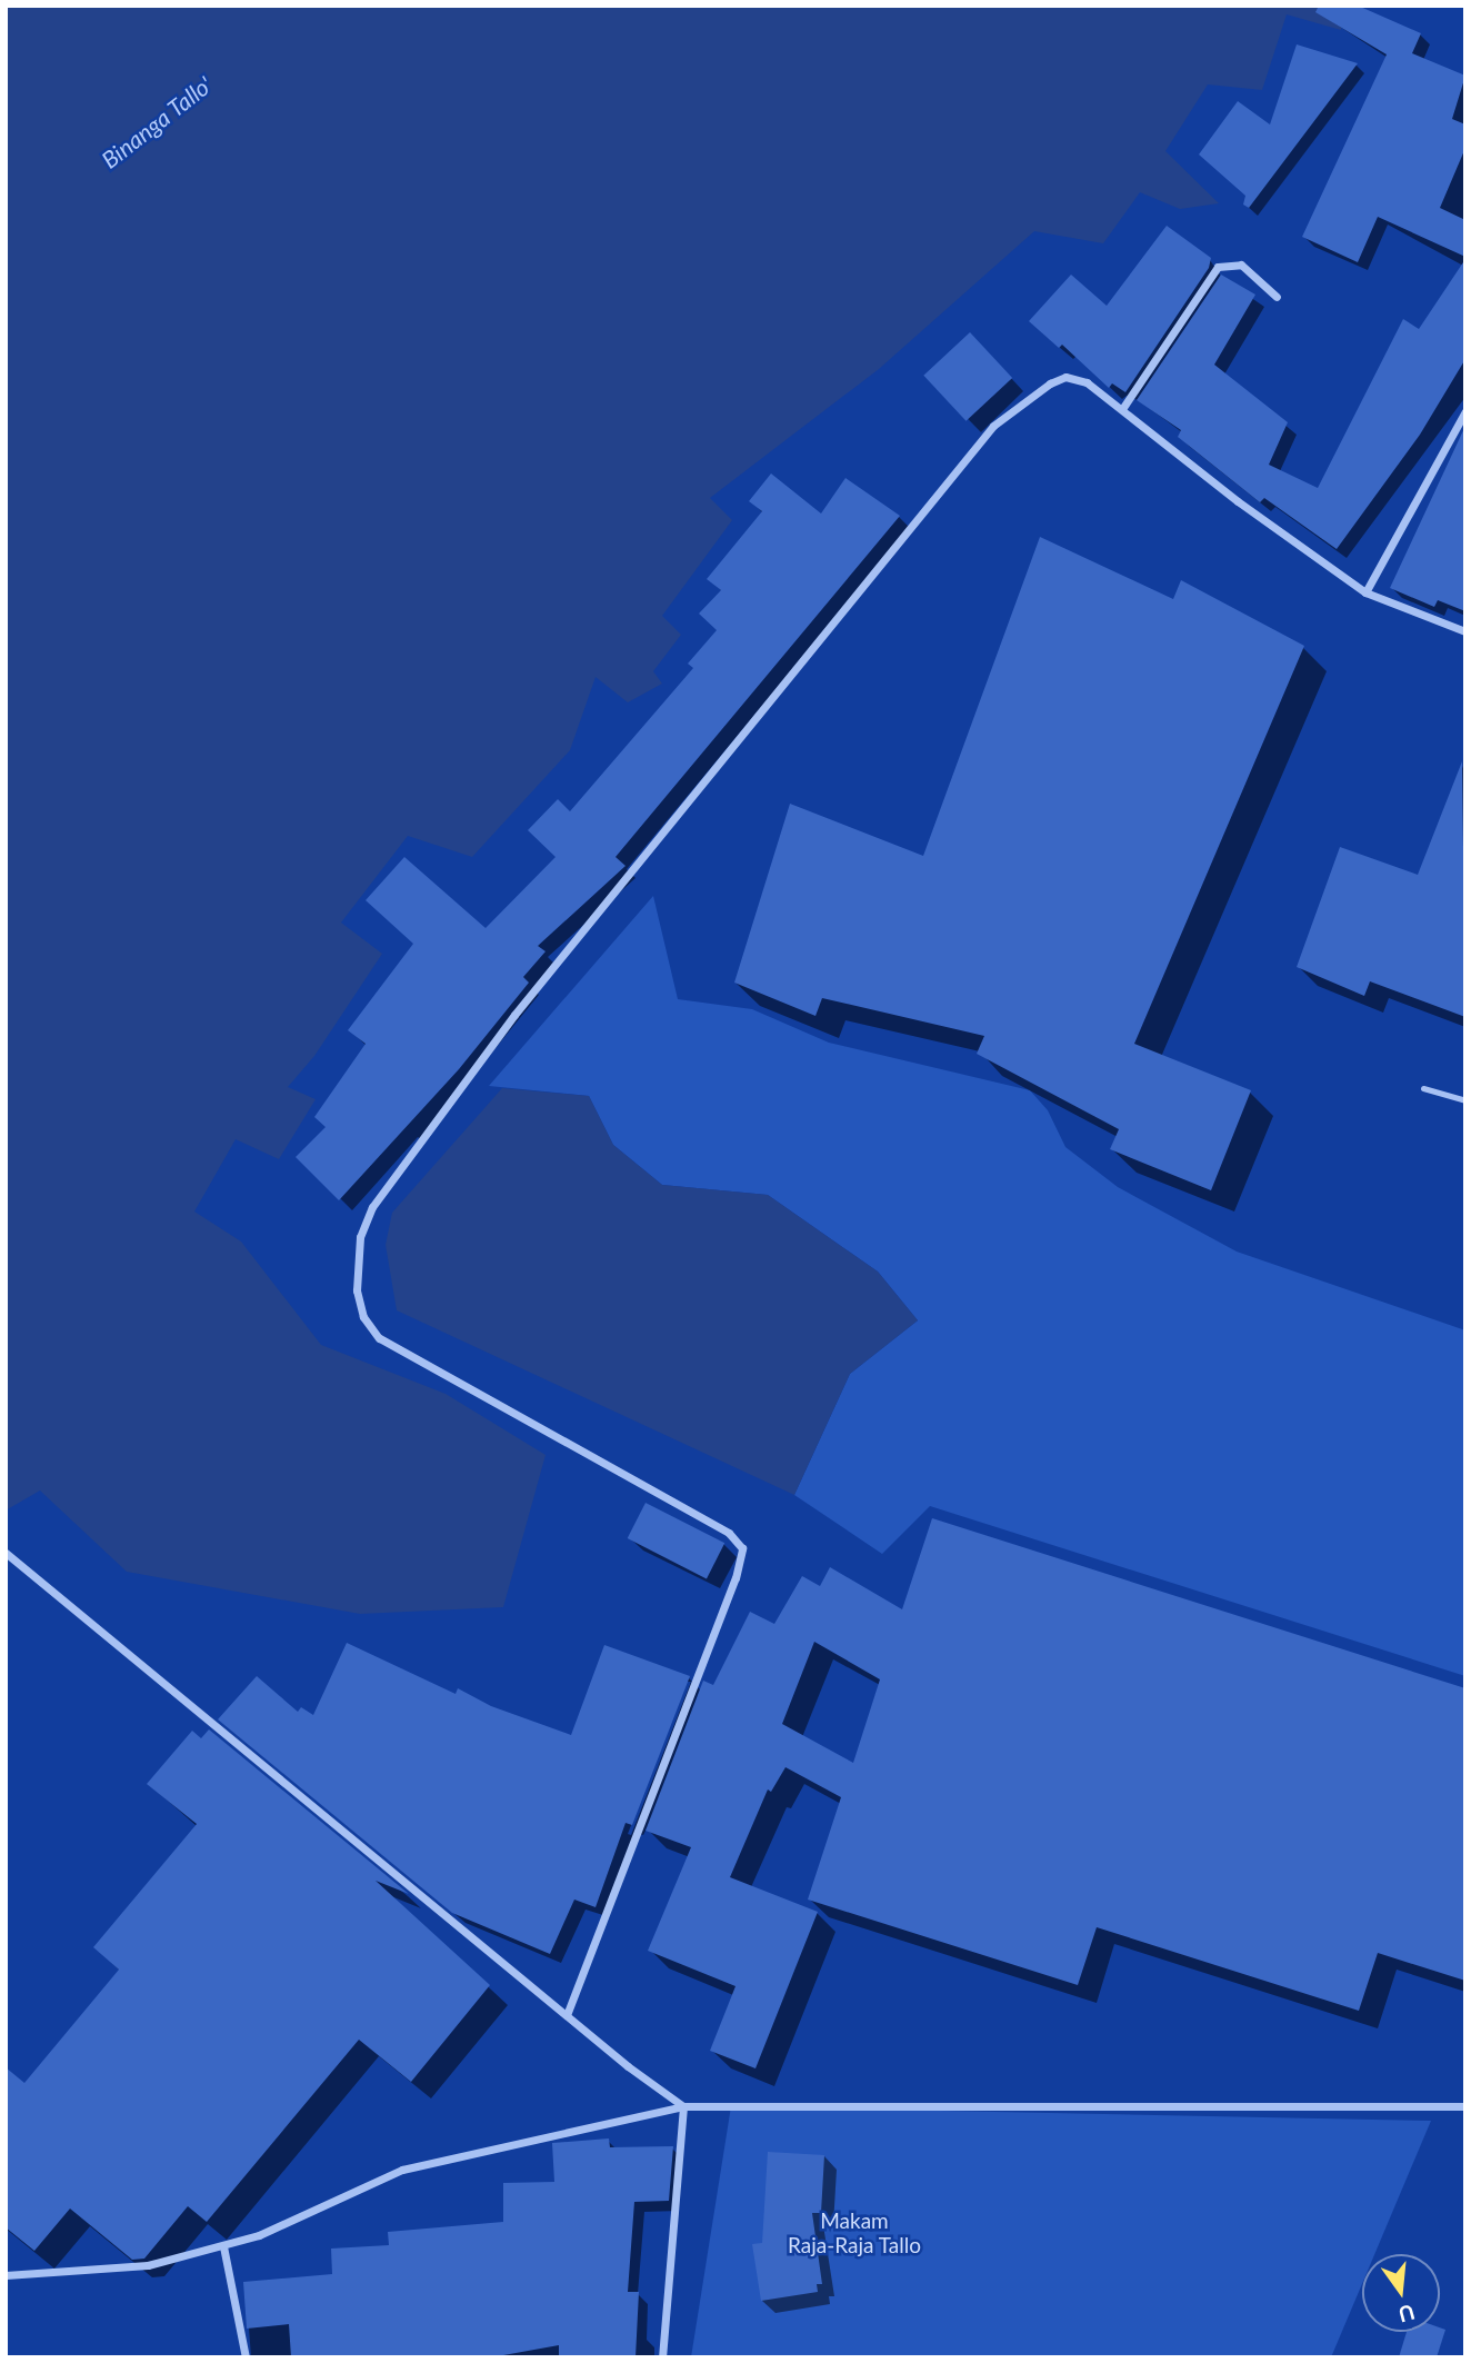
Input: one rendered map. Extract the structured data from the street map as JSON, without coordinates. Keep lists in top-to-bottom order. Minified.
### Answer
{"water":["Binanga Tallo'"],"parks":["Makam Raja-Raja Tallo"],"north":"bottom"}
